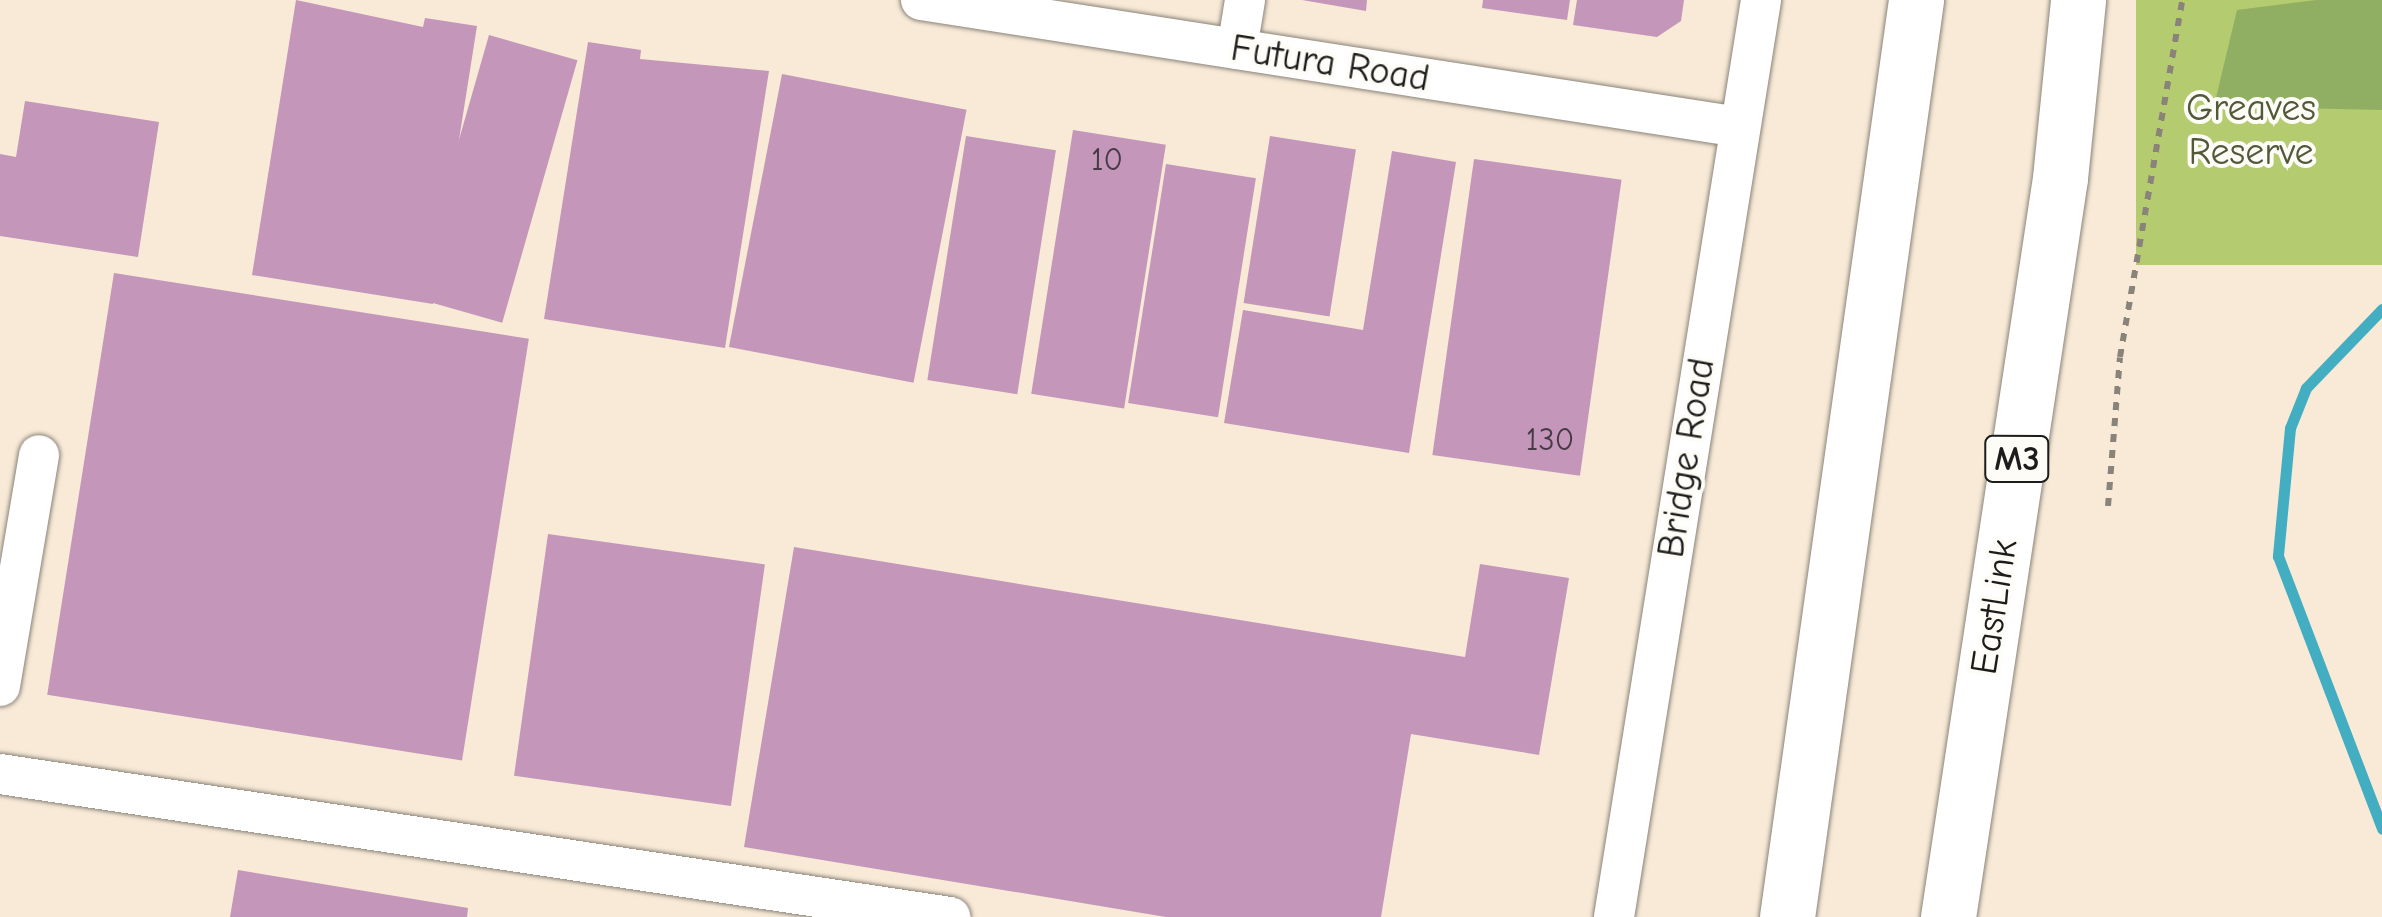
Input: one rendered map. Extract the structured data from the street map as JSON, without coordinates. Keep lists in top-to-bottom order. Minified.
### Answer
{"streets":{"highway":["M3","EastLink"],"street":["Futura Road","Bridge Road"]},"crossings":[["Futura Road","Bridge Road"]],"parks":["Greaves Reserve"],"house_numbers":["10","130"]}
